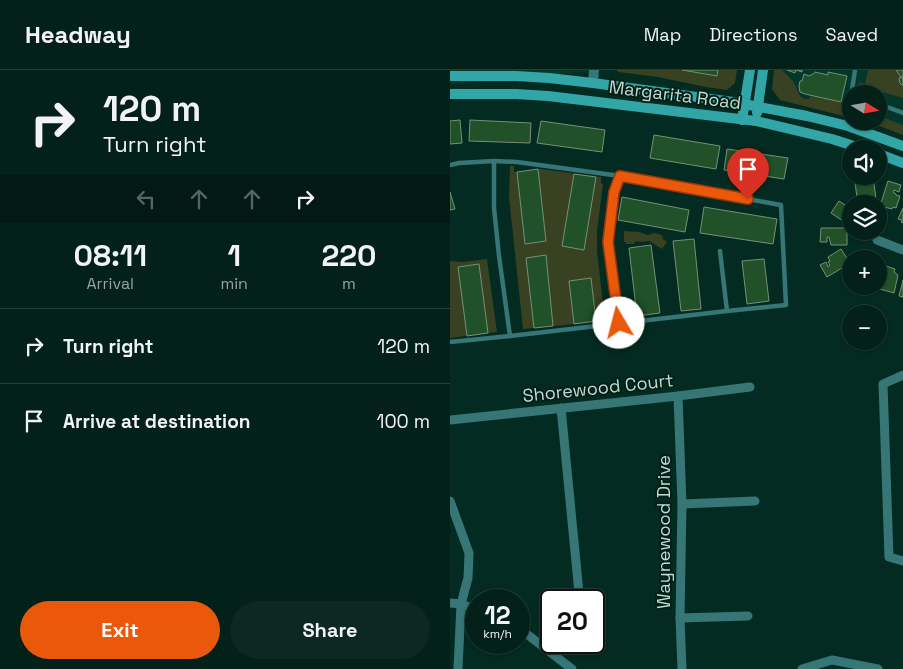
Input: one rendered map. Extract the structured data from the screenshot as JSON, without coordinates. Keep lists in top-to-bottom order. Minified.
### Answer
{"streets":{"main road":["Margarita Road"],"street":["Shorewood Court","Waynewood Drive"]},"crossings":[["Shorewood Court","Waynewood Drive"]],"north":"right","page":{"header":"Headway","nav":["Map","Directions","Saved"],"turn":["120 m","Turn right"],"map_buttons":["+","−"],"eta":["08:11","Arrival","1","min","220","m"],"list":[{"name":"Turn right","value":"120 m"},{"name":"Arrive at destination","value":"100 m"}],"speed":"12 km/h","limit":"20","buttons":["Exit","Share"]}}
